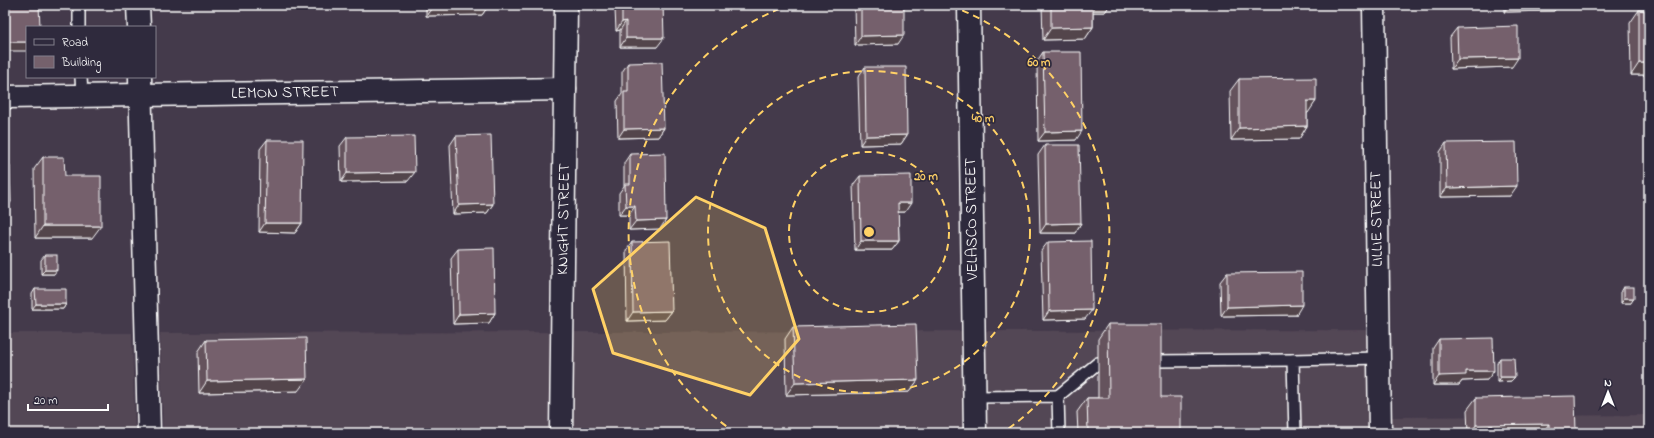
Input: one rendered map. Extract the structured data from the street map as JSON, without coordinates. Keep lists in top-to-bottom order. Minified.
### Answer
{"streets":{"street":["LEMON STREET","KNIGHT STREET","VELASCO STREET","LILLIE STREET"]},"crossings":[["LEMON STREET","KNIGHT STREET"]],"legend":["Road","Building"],"scale_bar":"20 m","north":"top","rings":["60 m","40 m","20 m"]}
